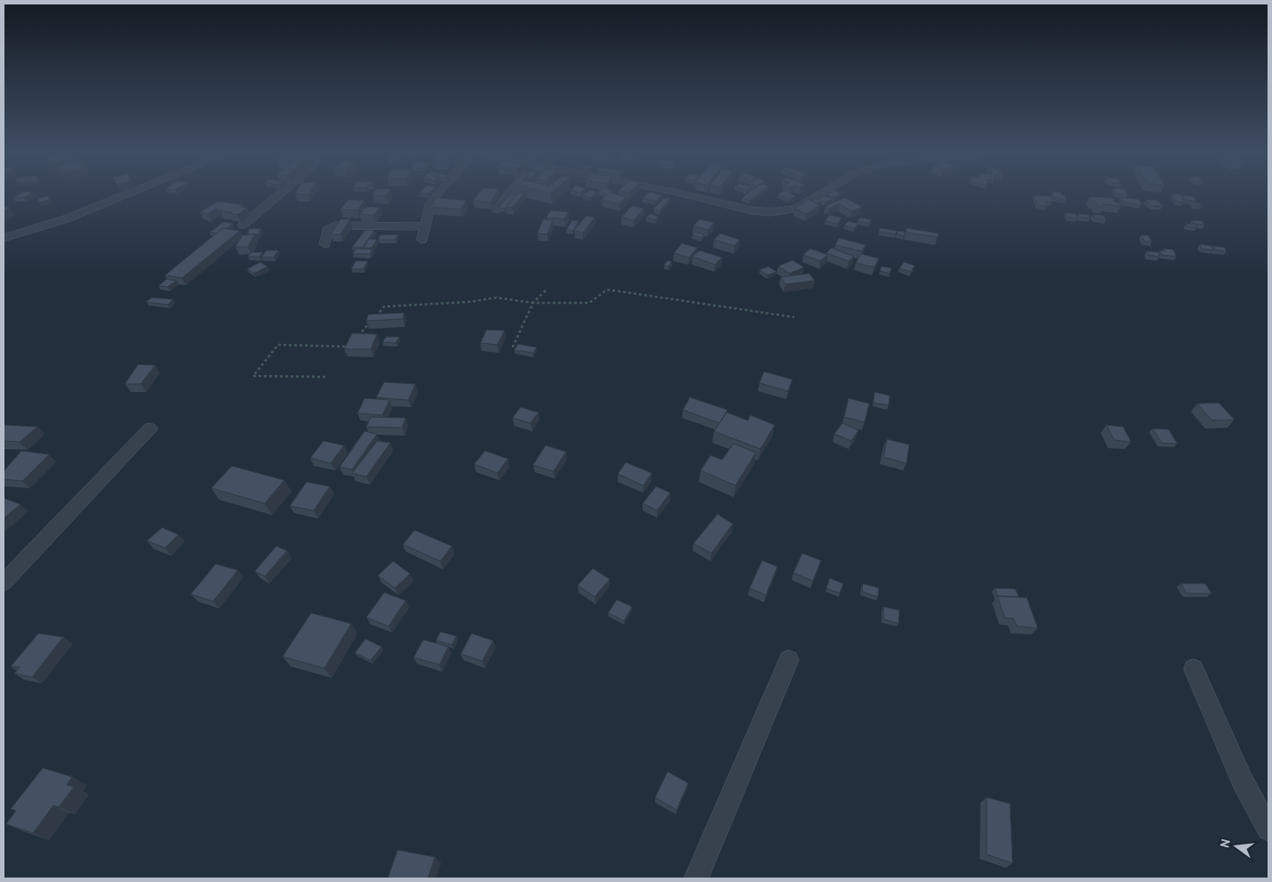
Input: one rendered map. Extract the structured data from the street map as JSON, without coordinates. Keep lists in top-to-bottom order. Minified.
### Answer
{"north":"left"}
